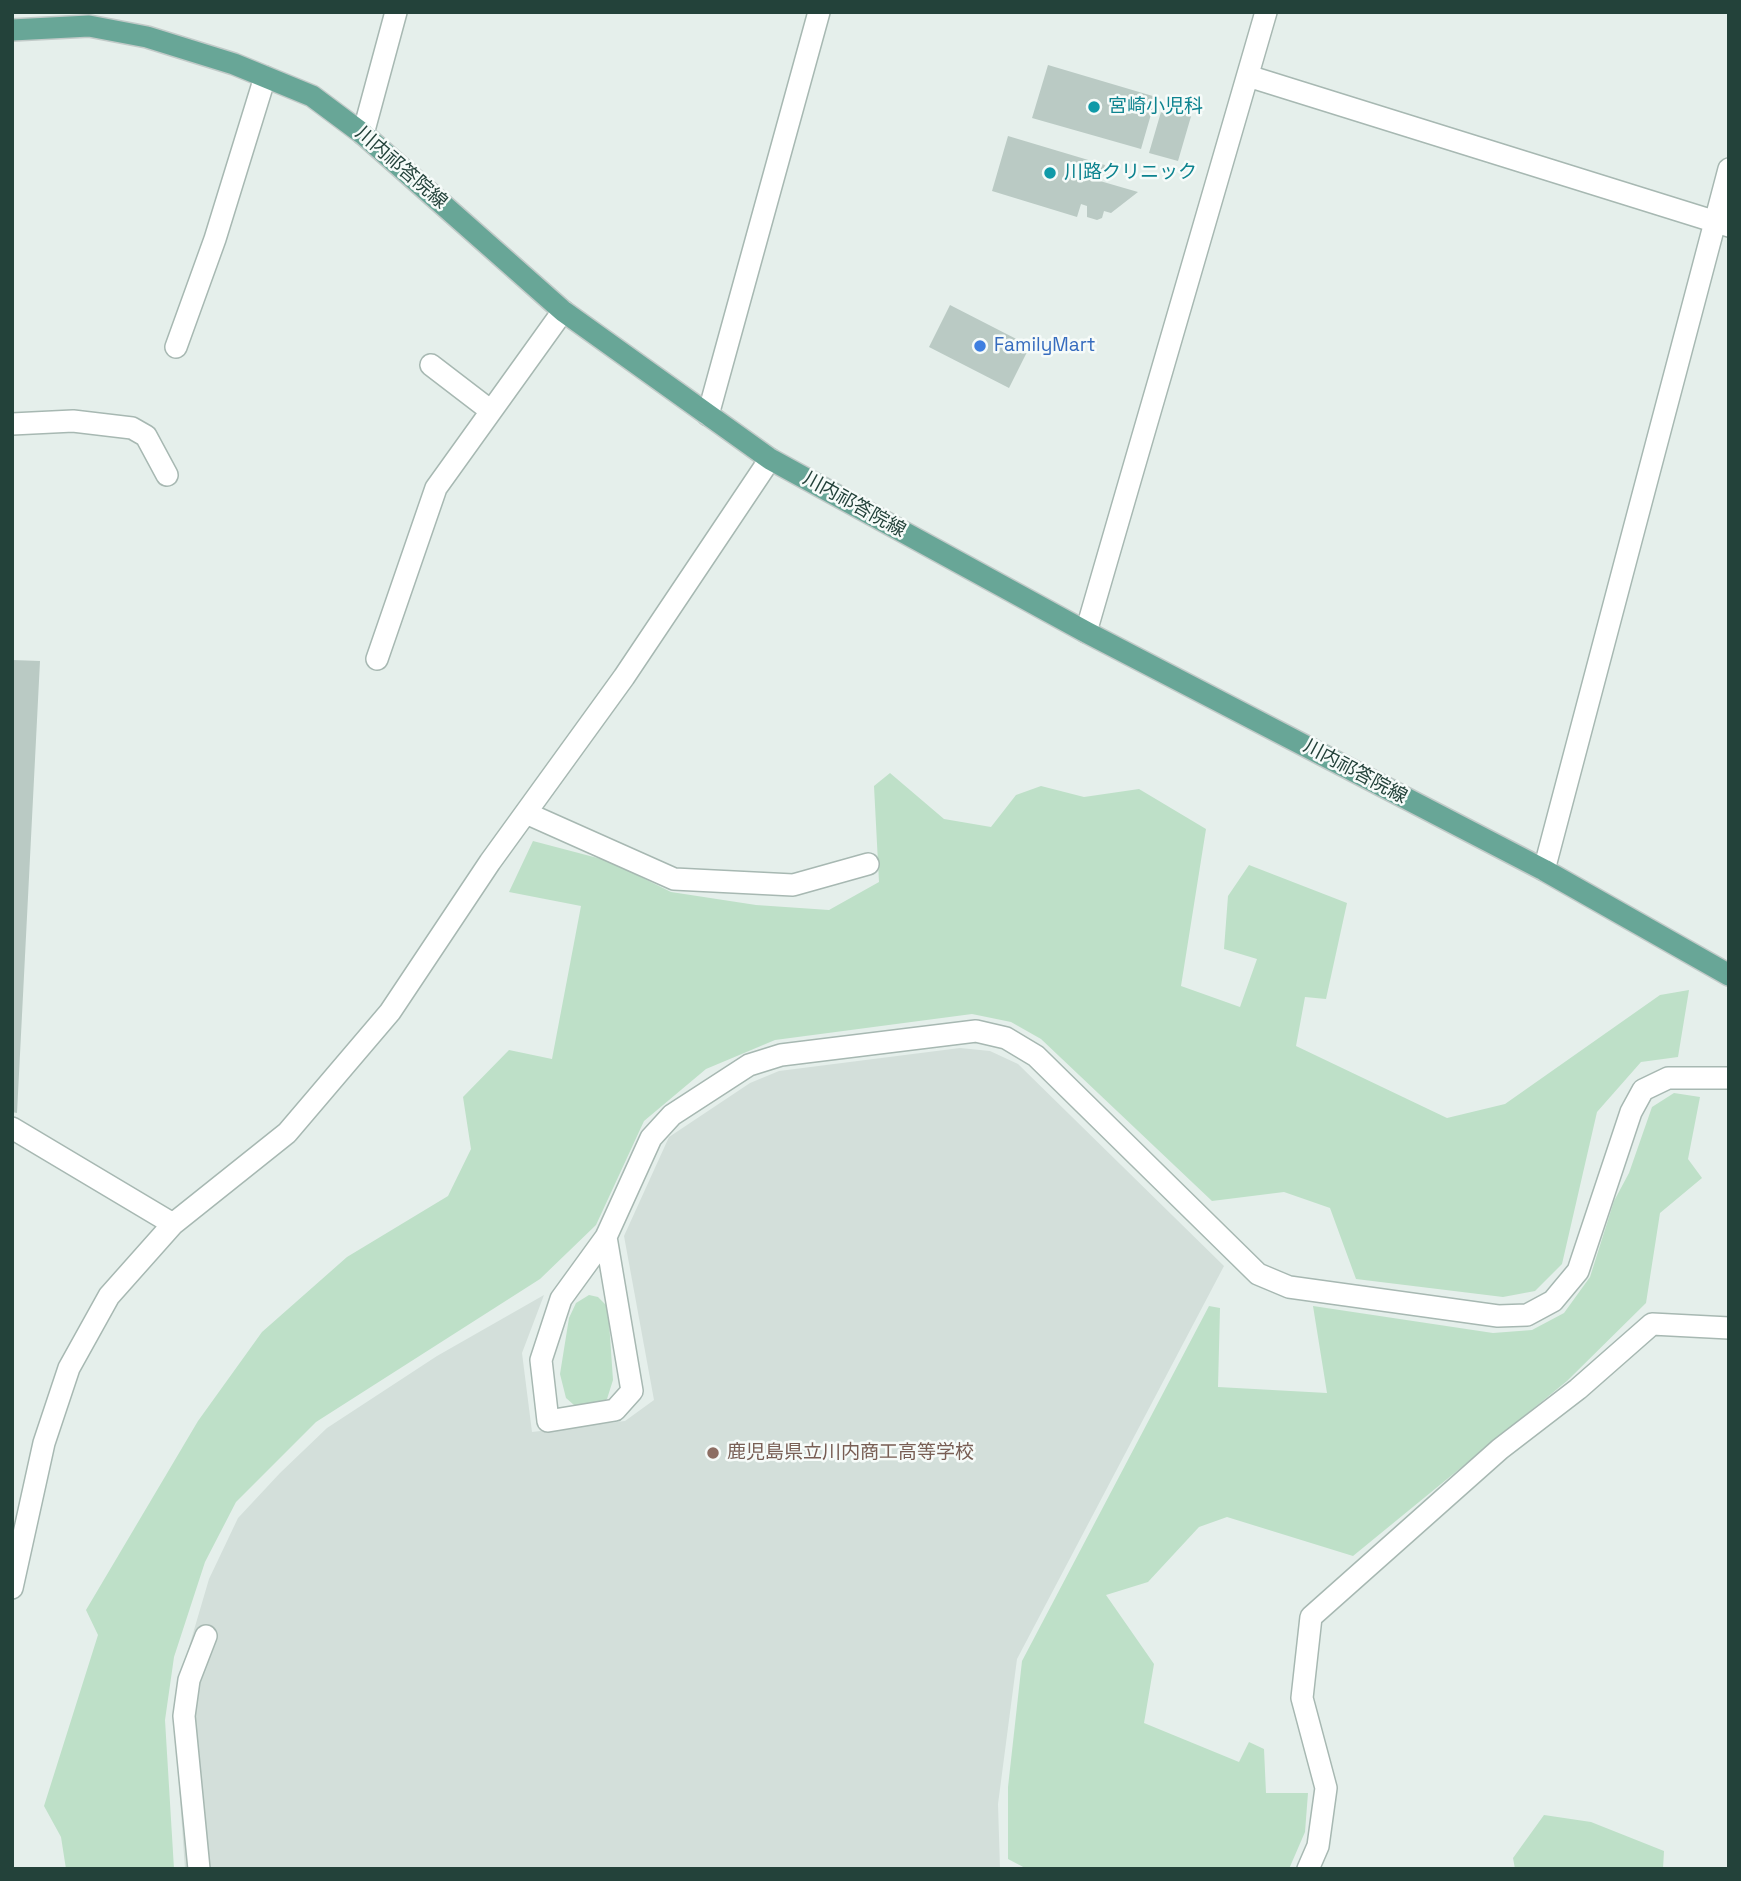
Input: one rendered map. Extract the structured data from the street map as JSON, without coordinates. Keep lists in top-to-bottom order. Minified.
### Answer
{"streets":{"main road":["川内祁答院線"]},"places":["宮崎小児科","川路クリニック","FamilyMart","鹿児島県立川内商工高等学校"]}
